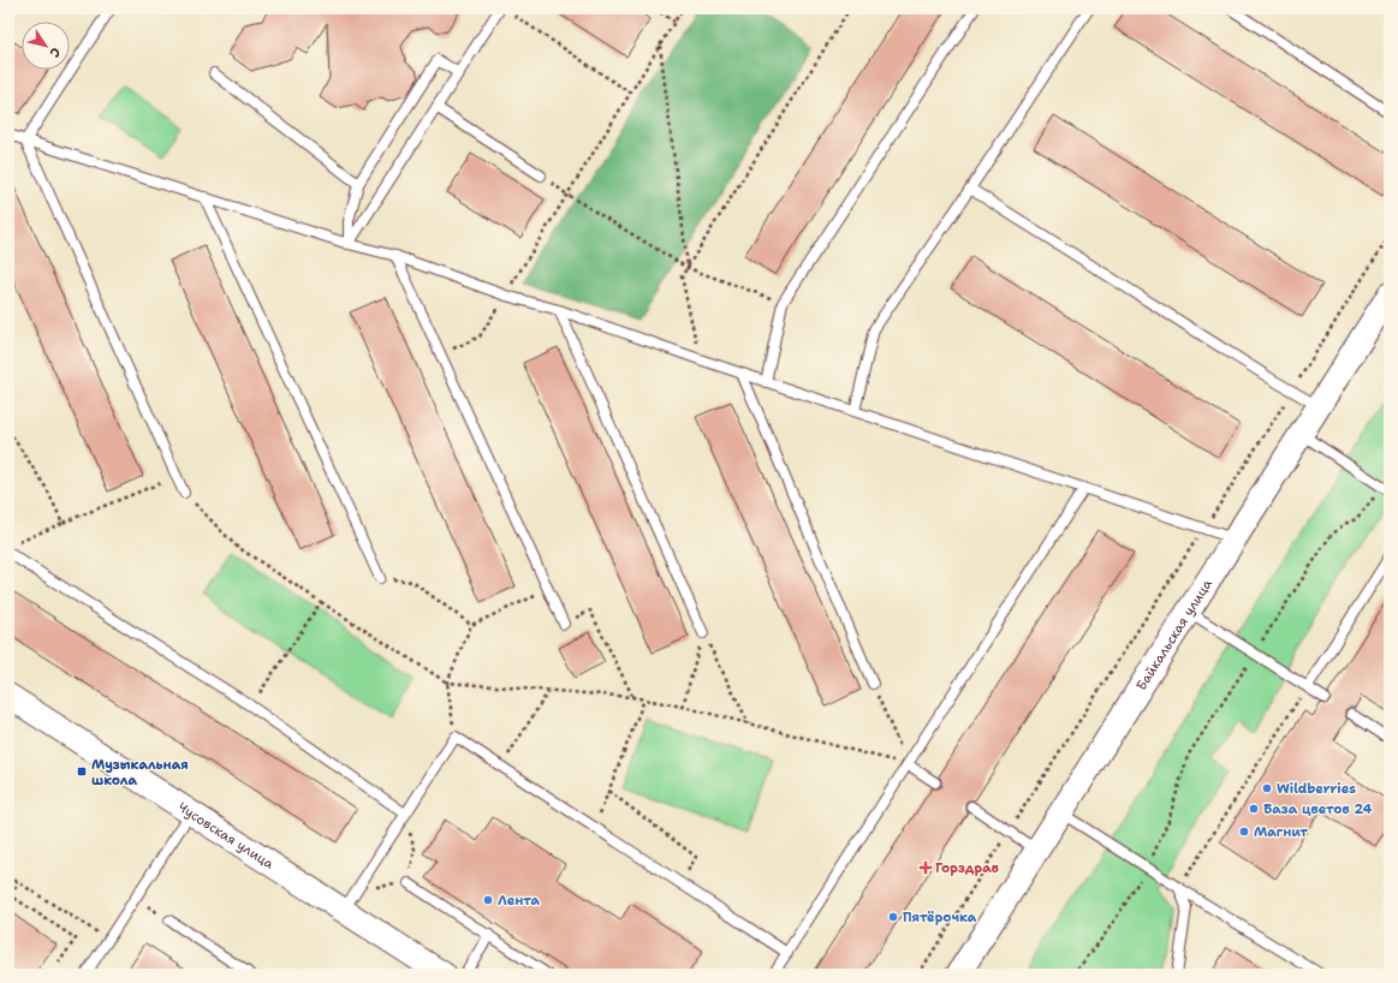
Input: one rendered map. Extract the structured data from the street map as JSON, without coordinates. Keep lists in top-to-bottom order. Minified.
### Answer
{"streets":{"street":["Байкальская улица","Чусовская улица"]},"places":{"transit":["Музыкальная школа"],"other":["Wildberries","База цветов 24","Магнит","Лента","Пятёрочка"],"health":["Горздрав"]},"north":"bottom right"}
